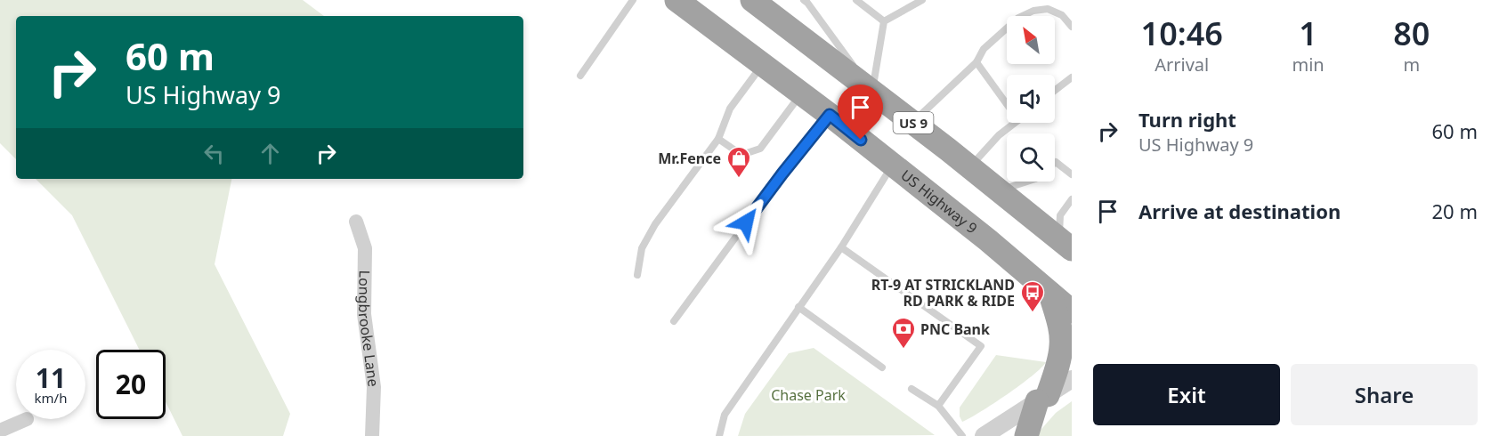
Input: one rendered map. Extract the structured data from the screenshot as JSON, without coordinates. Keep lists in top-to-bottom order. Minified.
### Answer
{"streets":{"highway":["US 9","US Highway 9"],"street":["Longbrooke Lane"]},"parks":["Chase Park"],"places":{"shop":["Mr.Fence"],"bus stop":["RT-9 AT STRICKLAND RD PARK & RIDE"],"bank":["PNC Bank"]},"north":"top left","page":{"eta":["10:46","Arrival","1","min","80","m"],"turn":["60 m","US Highway 9"],"list":[{"name":"Turn right","note":"US Highway 9","value":"60 m"},{"name":"Arrive at destination","value":"20 m"}],"speed":"11 km/h","limit":"20","buttons":["Exit","Share"]}}
